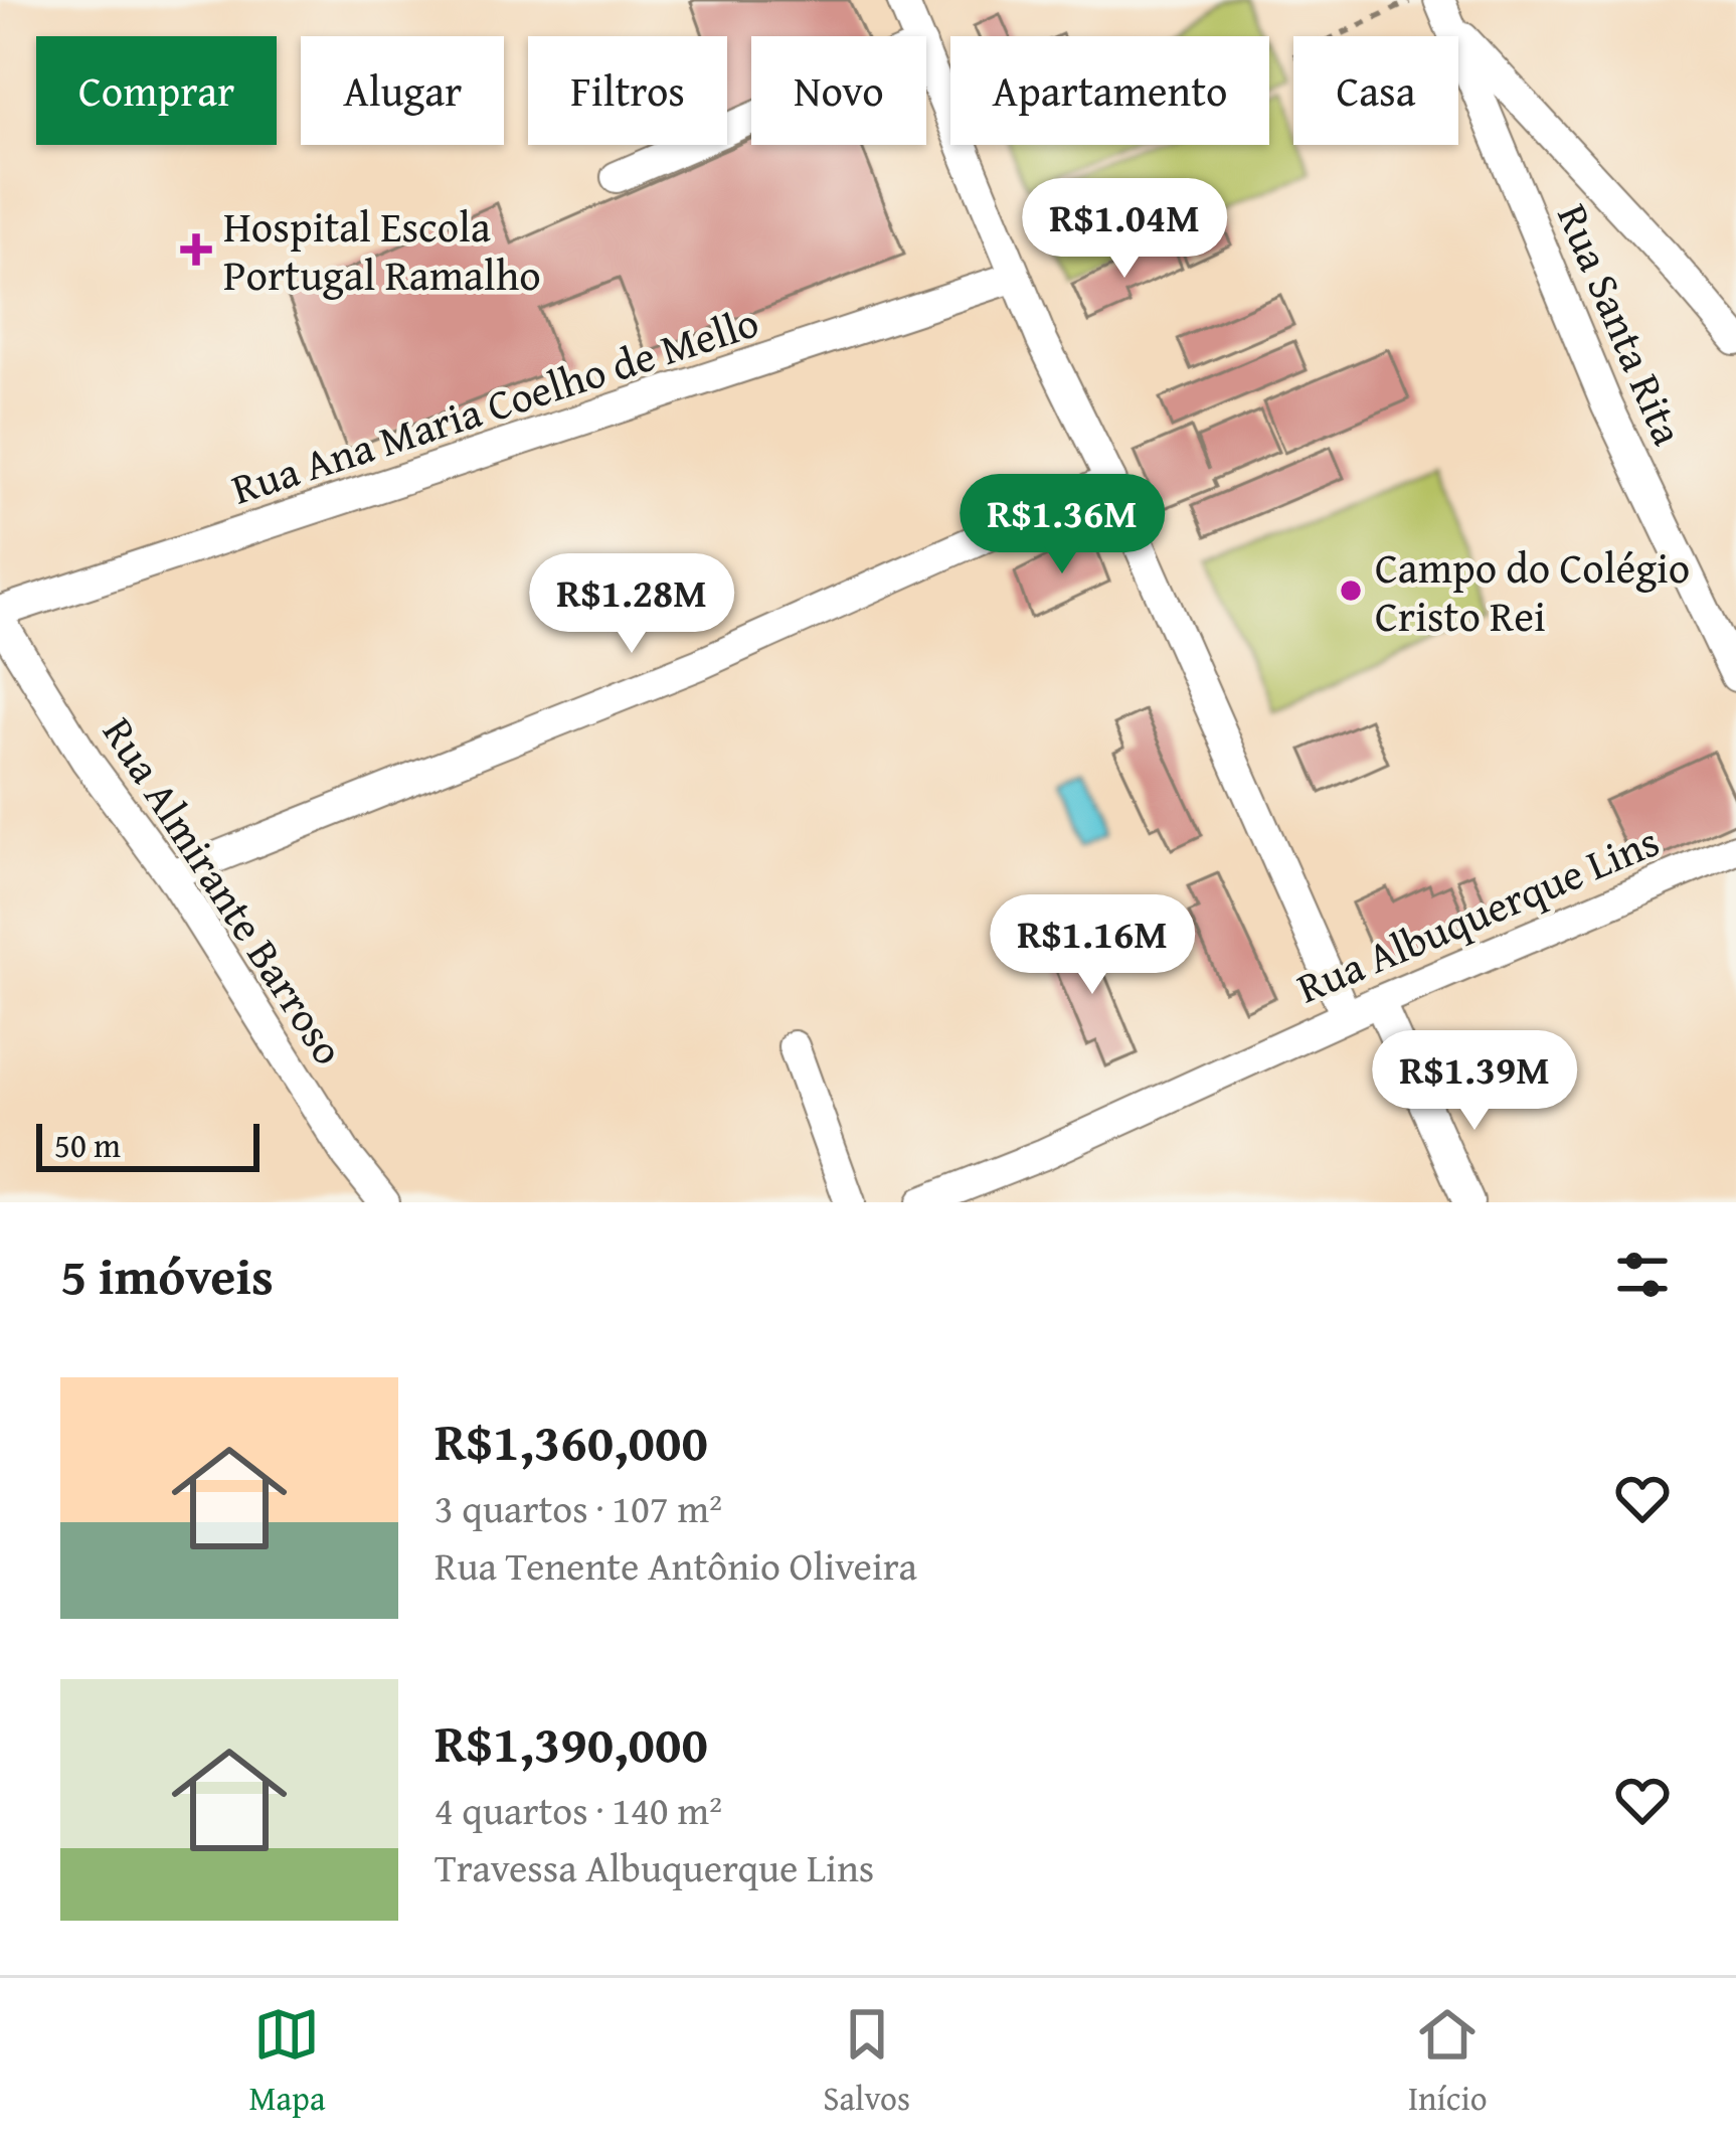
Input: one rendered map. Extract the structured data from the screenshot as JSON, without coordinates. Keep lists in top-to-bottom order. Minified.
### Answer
{"streets":{"street":["Rua Santa Rita","Rua Ana Maria Coelho de Mello","Rua Almirante Barroso","Rua Albuquerque Lins"]},"crossings":[["Rua Ana Maria Coelho de Mello","Rua Almirante Barroso"]],"places":{"health":["Hospital Escola Portugal Ramalho"],"other":["Campo do Colégio Cristo Rei"]},"scale_bar":"50 m","page":{"chip":["Comprar","Alugar","Filtros","Novo","Apartamento","Casa"],"price":["R$1.04M","R$1.36M","R$1.28M","R$1.16M","R$1.39M"],"scale":"50 m","heading":"5 imóveis","list":[{"name":"R$1,360,000","note":"3 quartos · 107 m² · Rua Tenente Antônio Oliveira"},{"name":"R$1,390,000","note":"4 quartos · 140 m² · Travessa Albuquerque Lins"}],"tabs":["Mapa","Salvos","Início"]}}
